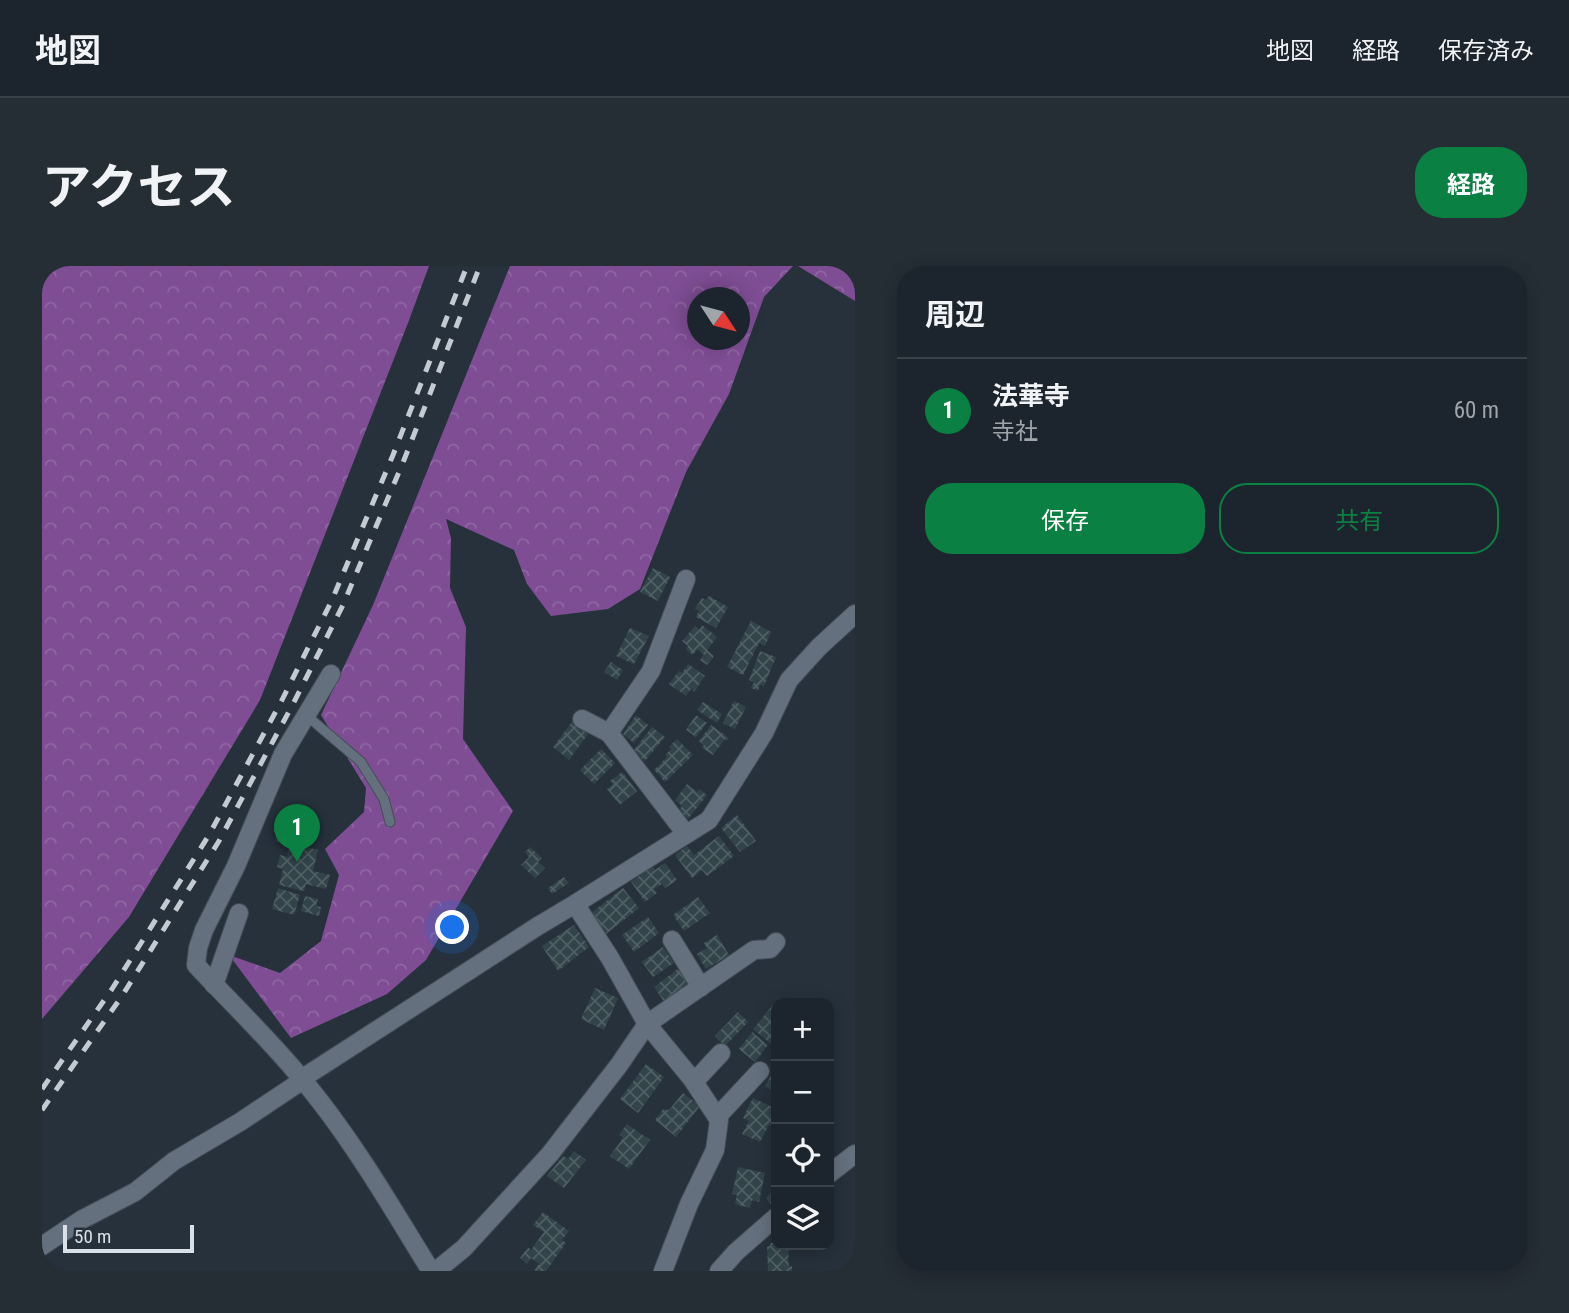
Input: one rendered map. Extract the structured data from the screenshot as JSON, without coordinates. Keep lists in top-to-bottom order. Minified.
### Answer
{"scale_bar":"50 m","north":"bottom right","page":{"header":"地図","nav":["地図","経路","保存済み"],"title":"アクセス","buttons":["経路",["保存","共有"]],"heading":"周辺","list":[{"mark":"1","name":"法華寺","note":"寺社","value":"60 m"}],"pins":"1","map_buttons":["+","−"],"scale":"50 m"}}
